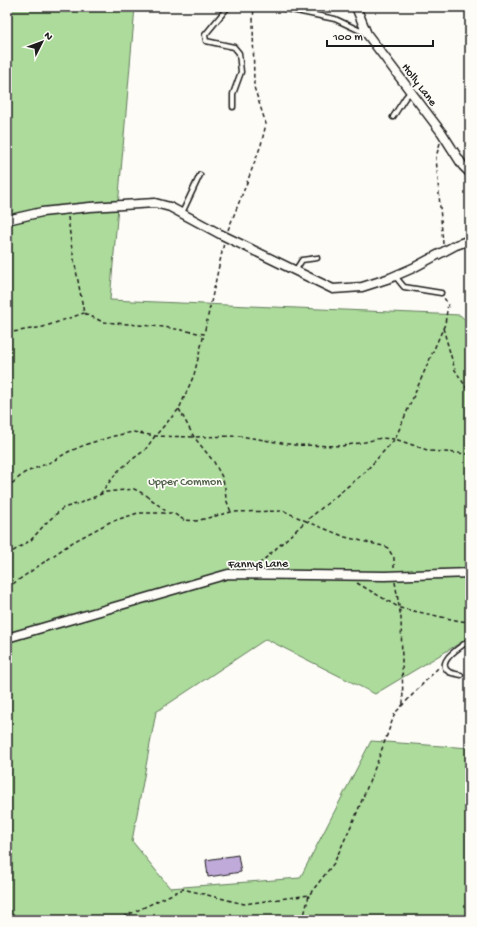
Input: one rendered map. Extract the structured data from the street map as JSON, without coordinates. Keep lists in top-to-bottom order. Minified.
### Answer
{"streets":{"street":["Holly Lane","Fannys Lane"]},"parks":["Upper Common"],"scale_bar":"100 m","north":"top right"}
